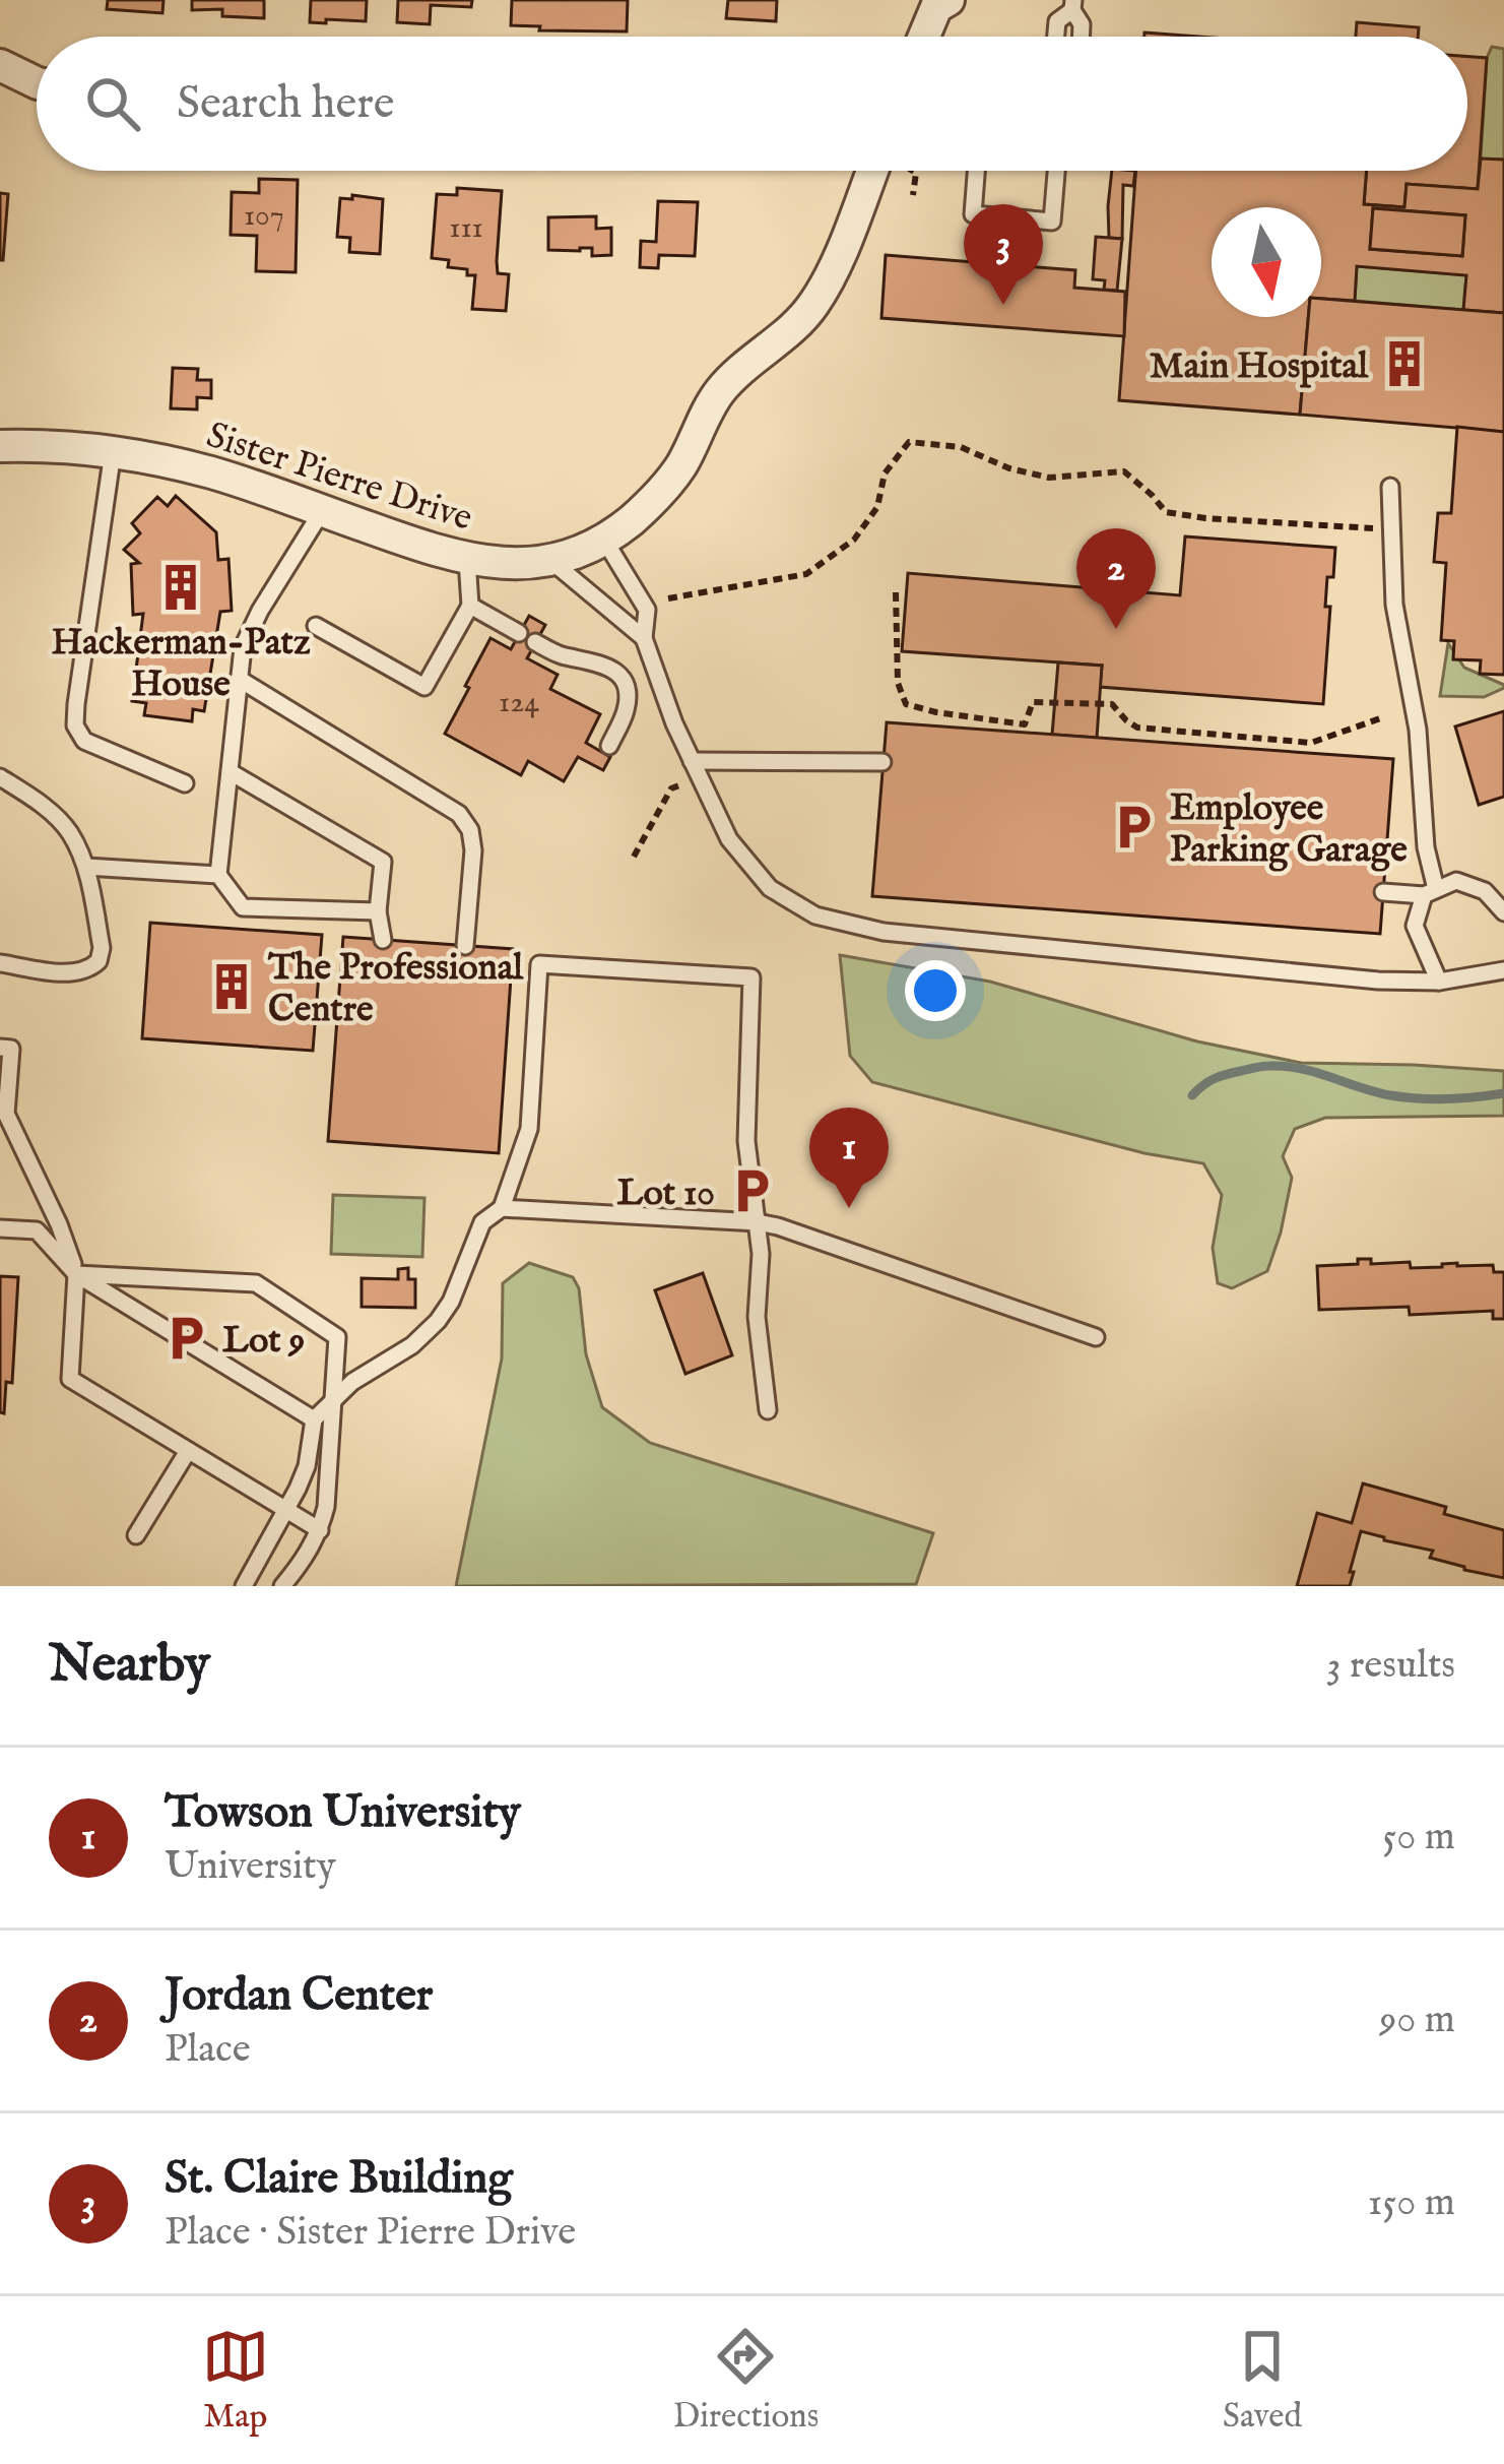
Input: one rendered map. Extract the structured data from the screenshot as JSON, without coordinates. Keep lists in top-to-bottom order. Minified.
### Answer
{"streets":{"street":["Sister Pierre Drive"]},"places":{"building":["Main Hospital","Hackerman-Patz House","The Professional Centre"],"parking":["Employee Parking Garage","Lot 10","Lot 9"]},"house_numbers":["107","111","124"],"north":"bottom","page":{"search":"Search here","pins":["3","2","1"],"heading":["Nearby","3 results"],"list":[{"mark":"1","name":"Towson University","note":"University","value":"50 m"},{"mark":"2","name":"Jordan Center","note":"Place","value":"90 m"},{"mark":"3","name":"St. Claire Building","note":"Place · Sister Pierre Drive","value":"150 m"}],"nav":["Map","Directions","Saved"]}}
